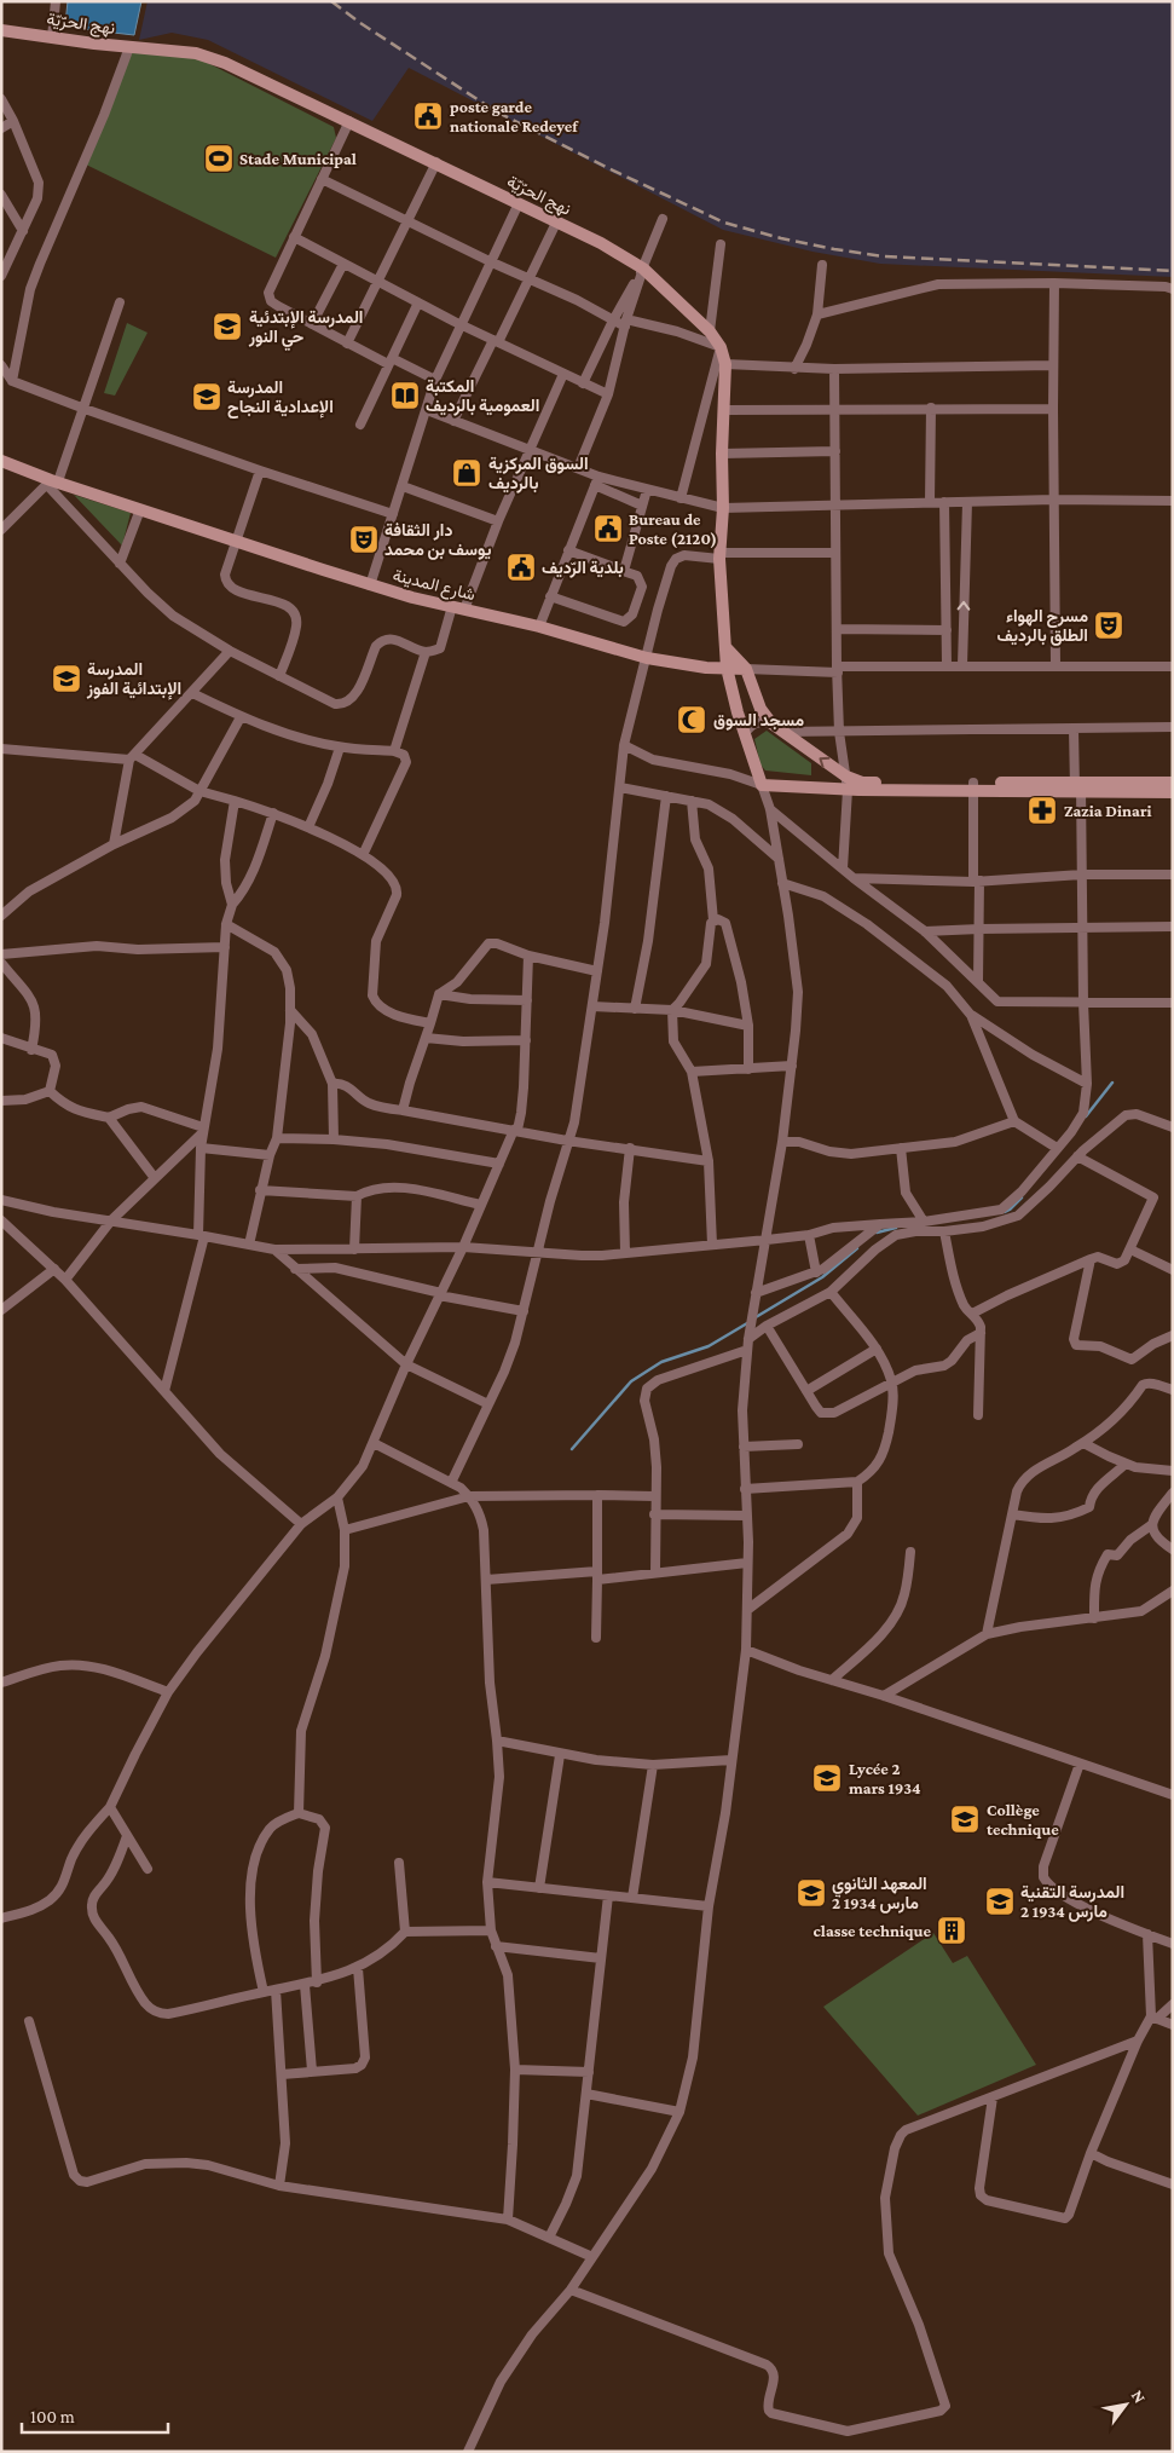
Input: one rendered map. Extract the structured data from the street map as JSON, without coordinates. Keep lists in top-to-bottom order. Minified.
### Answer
{"streets":{"street":["نهج الحرّيّة","شارع المدينة"]},"crossings":[["نهج الحرّيّة","شارع المدينة"]],"places":{"public building":["poste garde nationale Redeyef","Bureau de Poste (2120)","بلدية الرّديف"],"sports":["Stade Municipal"],"school or university":["المدرسة الإبتدئية حي النور","المدرسة الإعدادية النجاح","المدرسة الإبتدائية الفوز","Lycée 2 mars 1934","Collège technique","المعهد الثانوي 2 مارس 1934","المدرسة التقنية 2 مارس 1934"],"library":["المكتبة العمومية بالرديف"],"shop":["السوق المركزية بالرديف"],"theatre":["دار الثقافة يوسف بن محمد","مسرح الهواء الطلق بالرديف"],"mosque":["مسجد السوق"],"pharmacy":["Zazia Dinari"],"building":["classe technique"]},"scale_bar":"100 m","north":"top right"}
